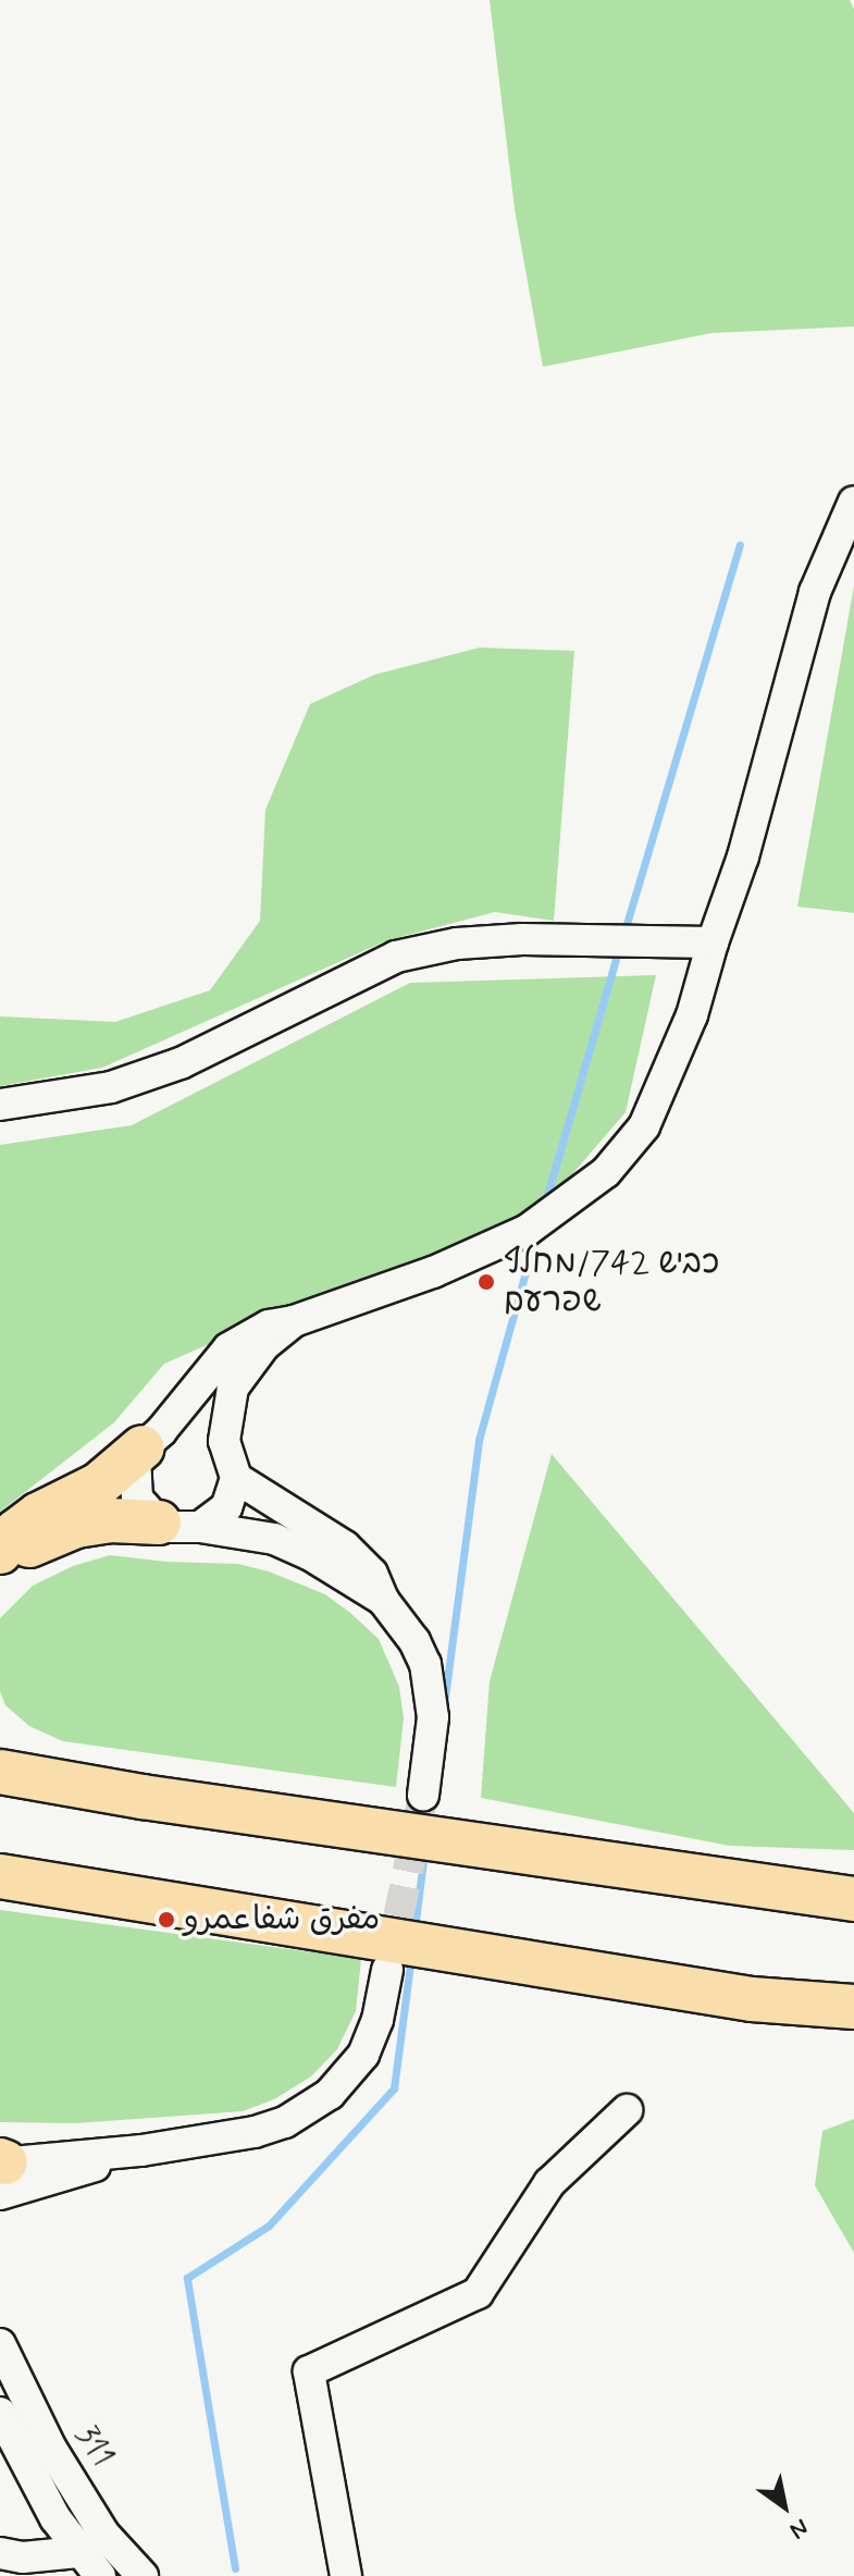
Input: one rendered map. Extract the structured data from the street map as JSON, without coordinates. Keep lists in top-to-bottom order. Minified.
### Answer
{"streets":{"street":["311"]},"places":["כביש 742/מחלף שפרעם","مفرق شفاعمرو"],"north":"bottom right"}
